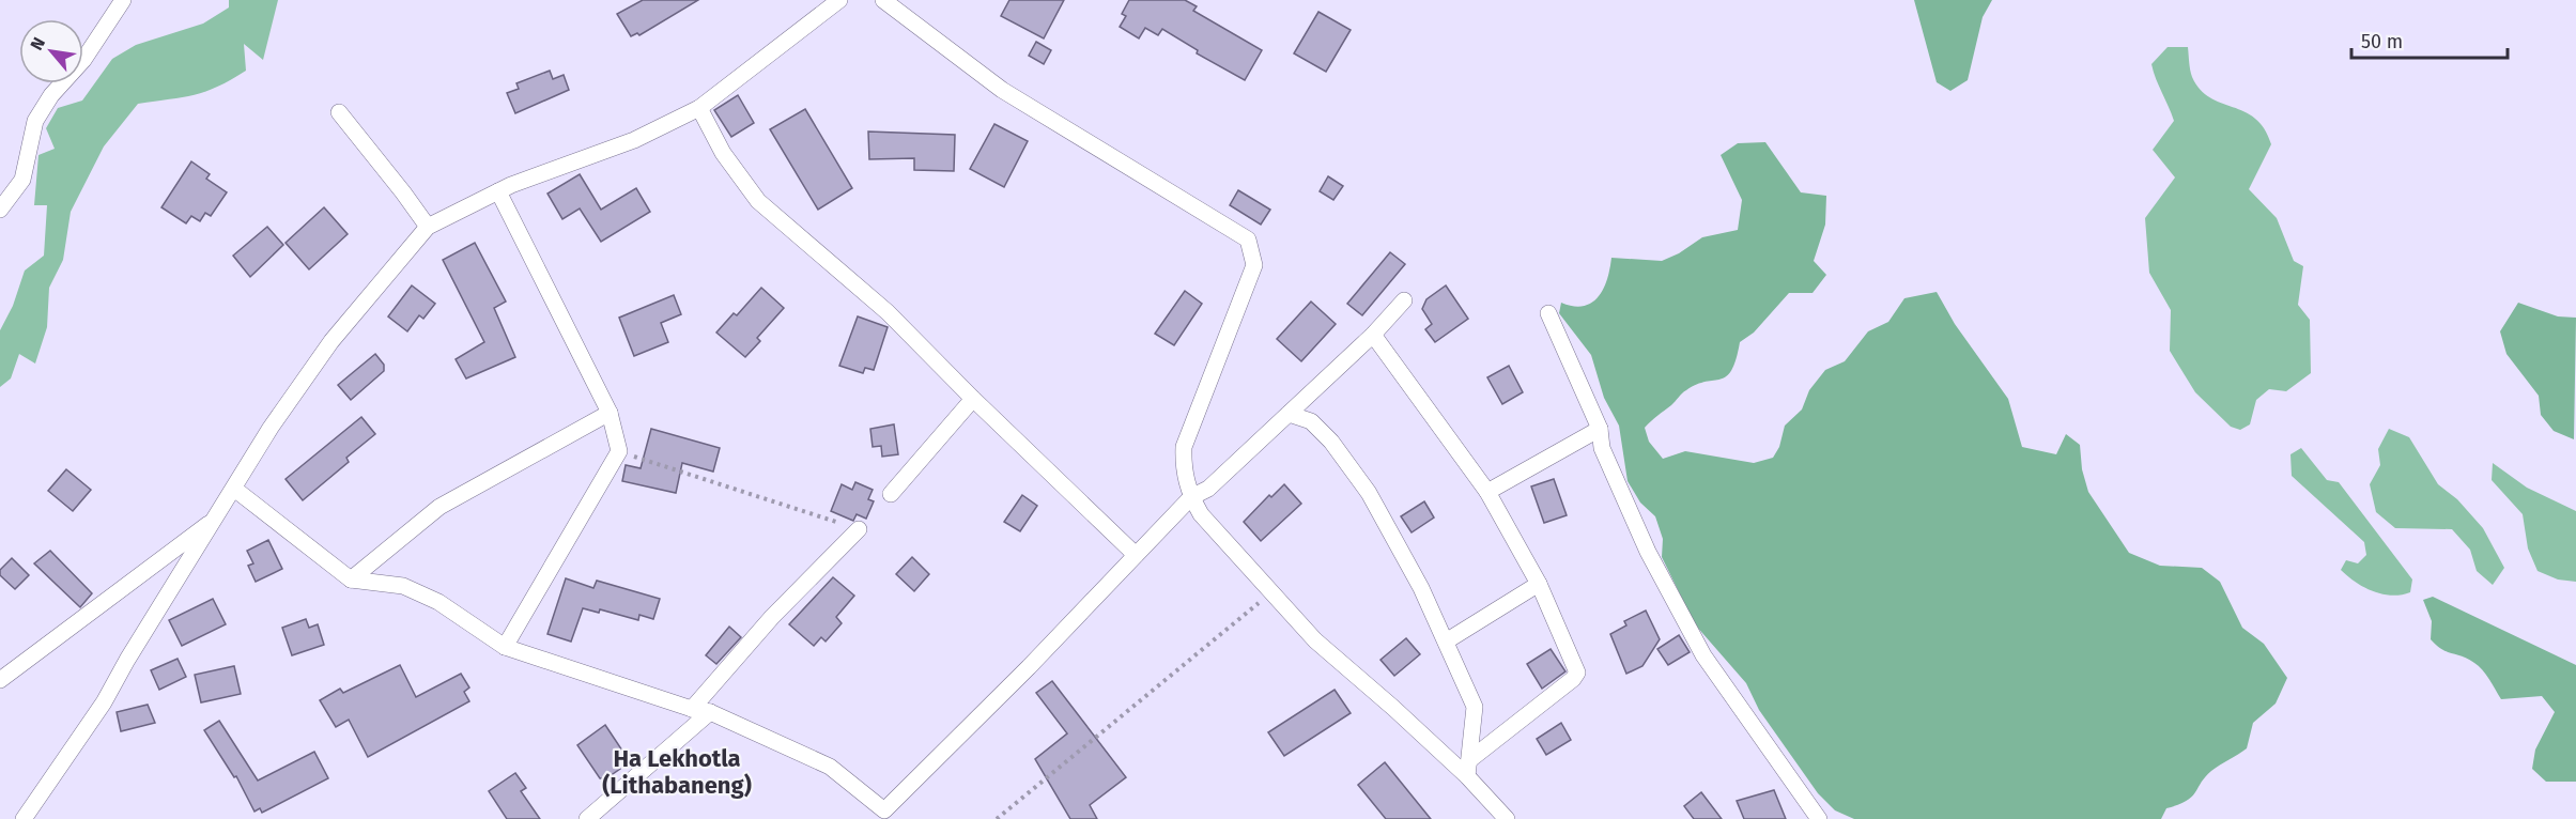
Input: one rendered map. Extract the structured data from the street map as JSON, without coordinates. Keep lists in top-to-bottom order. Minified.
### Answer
{"districts":["Ha Lekhotla (Lithabaneng)"],"scale_bar":"50 m","north":"top left"}
